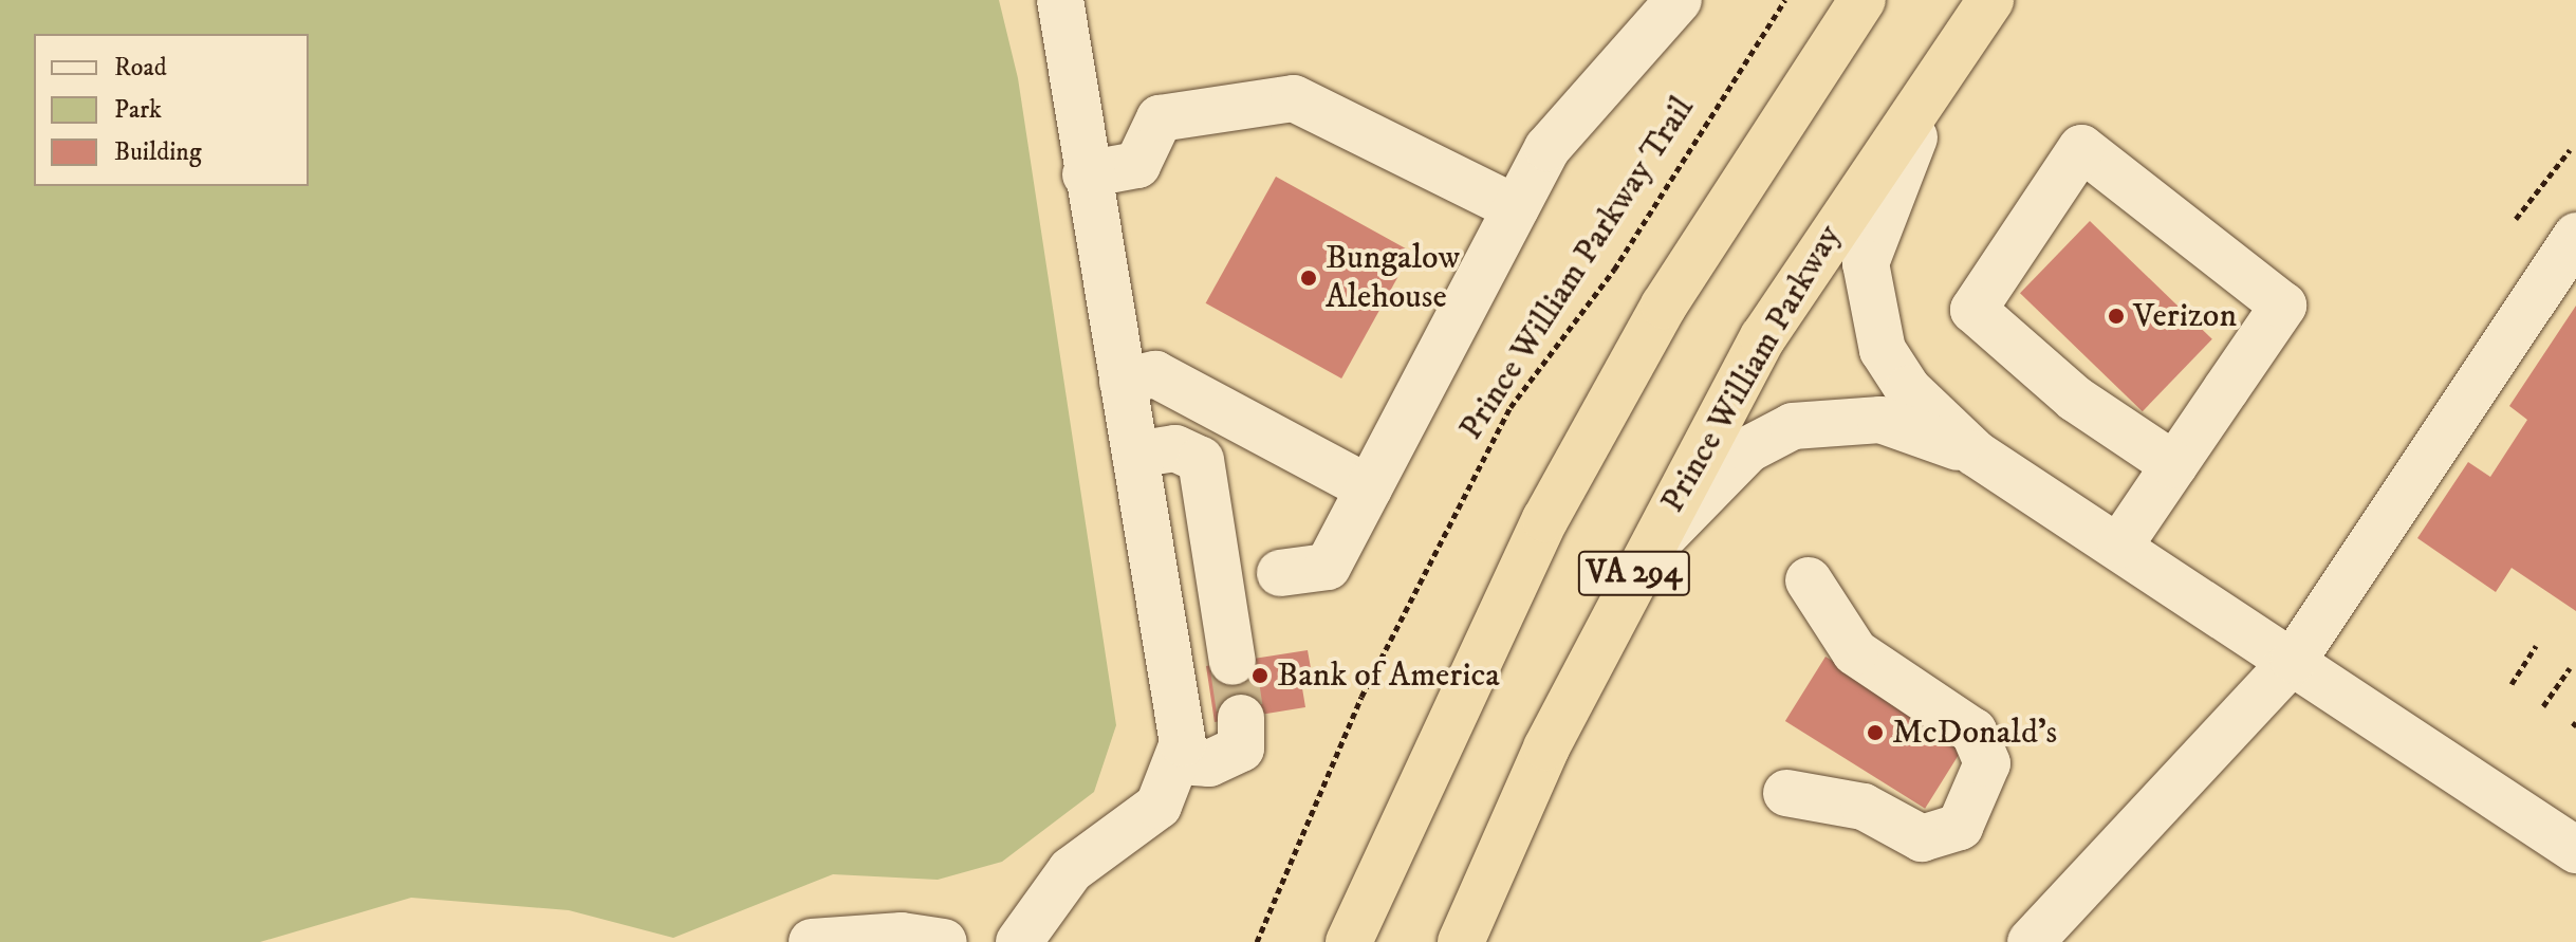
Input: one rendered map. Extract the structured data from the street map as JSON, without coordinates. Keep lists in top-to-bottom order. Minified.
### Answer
{"streets":{"highway":["Prince William Parkway","VA 294"],"path":["Prince William Parkway Trail"]},"places":["Bungalow Alehouse","Verizon","Bank of America","McDonald's"],"legend":["Road","Park","Building"]}
